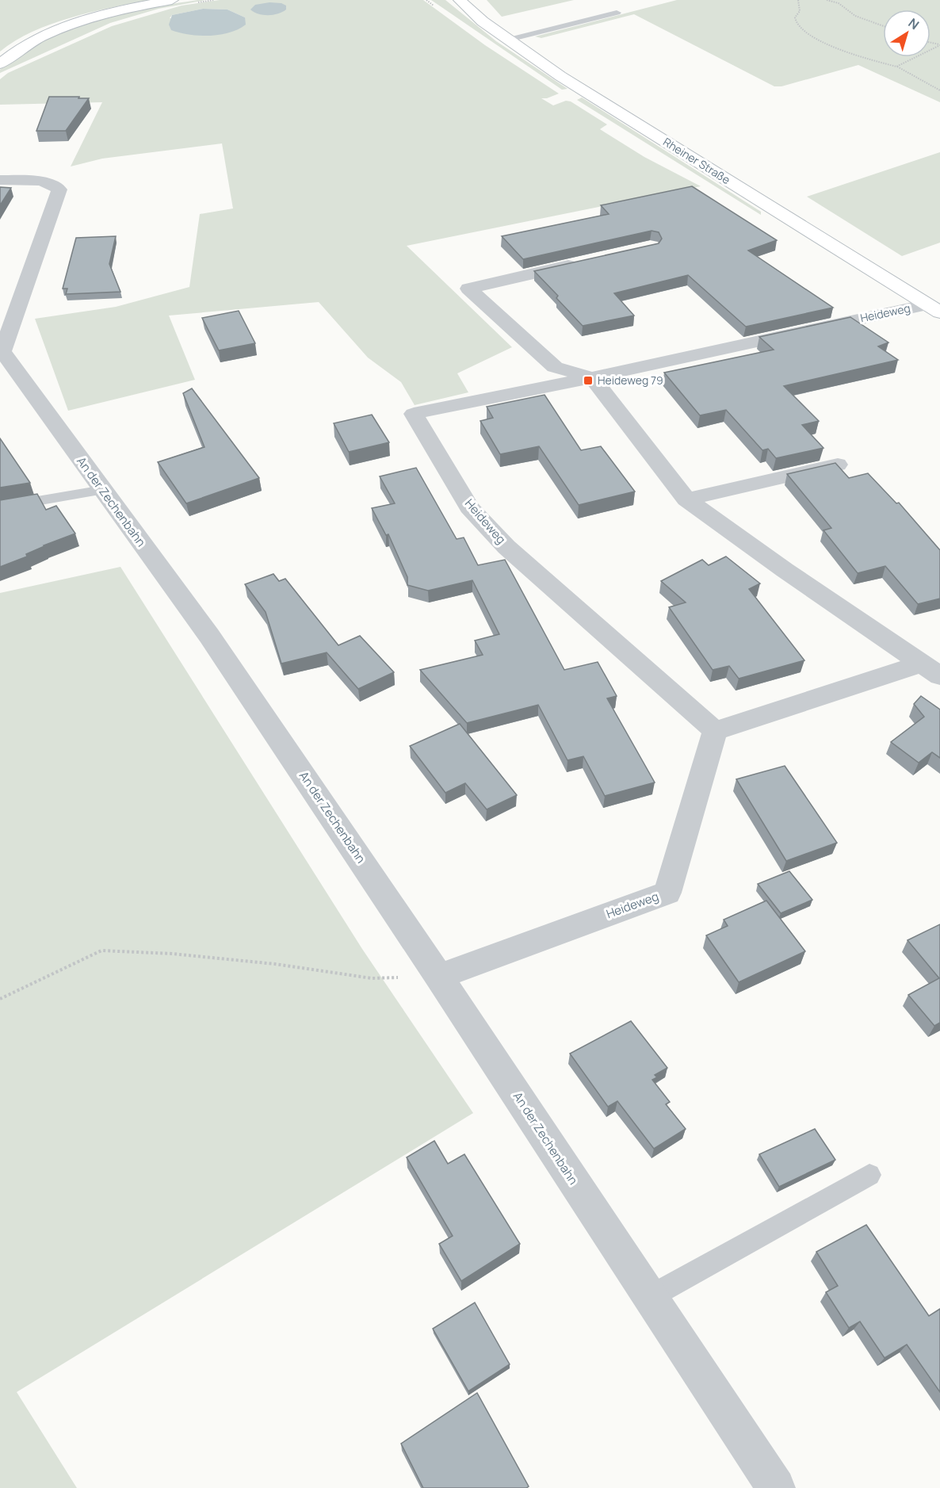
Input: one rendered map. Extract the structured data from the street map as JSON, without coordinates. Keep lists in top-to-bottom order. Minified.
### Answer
{"streets":{"main road":["Rheiner Straße"],"street":["Heideweg","An der Zechenbahn"]},"crossings":[["Rheiner Straße","Heideweg"],["Heideweg","An der Zechenbahn"]],"places":{"transit":["Heideweg 79"]},"north":"top right"}
